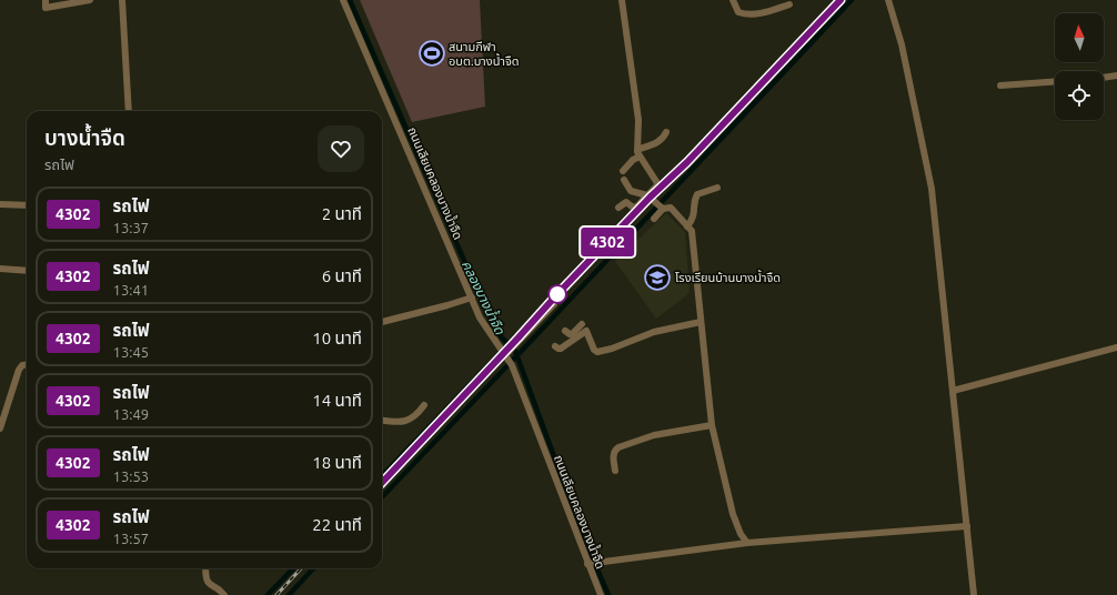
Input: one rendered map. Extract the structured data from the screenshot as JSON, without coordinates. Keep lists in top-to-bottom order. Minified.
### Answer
{"streets":{"street":["ถนนเลียบคลองบางน้ำจืด"]},"water":["คลองบางน้ำจืด"],"places":{"sports":["สนามกีฬา อบต.บางน้ำจืด"],"school or university":["โรงเรียนบ้านบางนํ้าจืด"]},"north":"top","page":{"on_map":"4302","heading":["บางน้ำจืด","รถไฟ"],"list":[{"mark":"4302","name":"รถไฟ","note":"13:37","value":"2 นาที"},{"mark":"4302","name":"รถไฟ","note":"13:41","value":"6 นาที"},{"mark":"4302","name":"รถไฟ","note":"13:45","value":"10 นาที"},{"mark":"4302","name":"รถไฟ","note":"13:49","value":"14 นาที"},{"mark":"4302","name":"รถไฟ","note":"13:53","value":"18 นาที"},{"mark":"4302","name":"รถไฟ","note":"13:57","value":"22 นาที"}]}}
